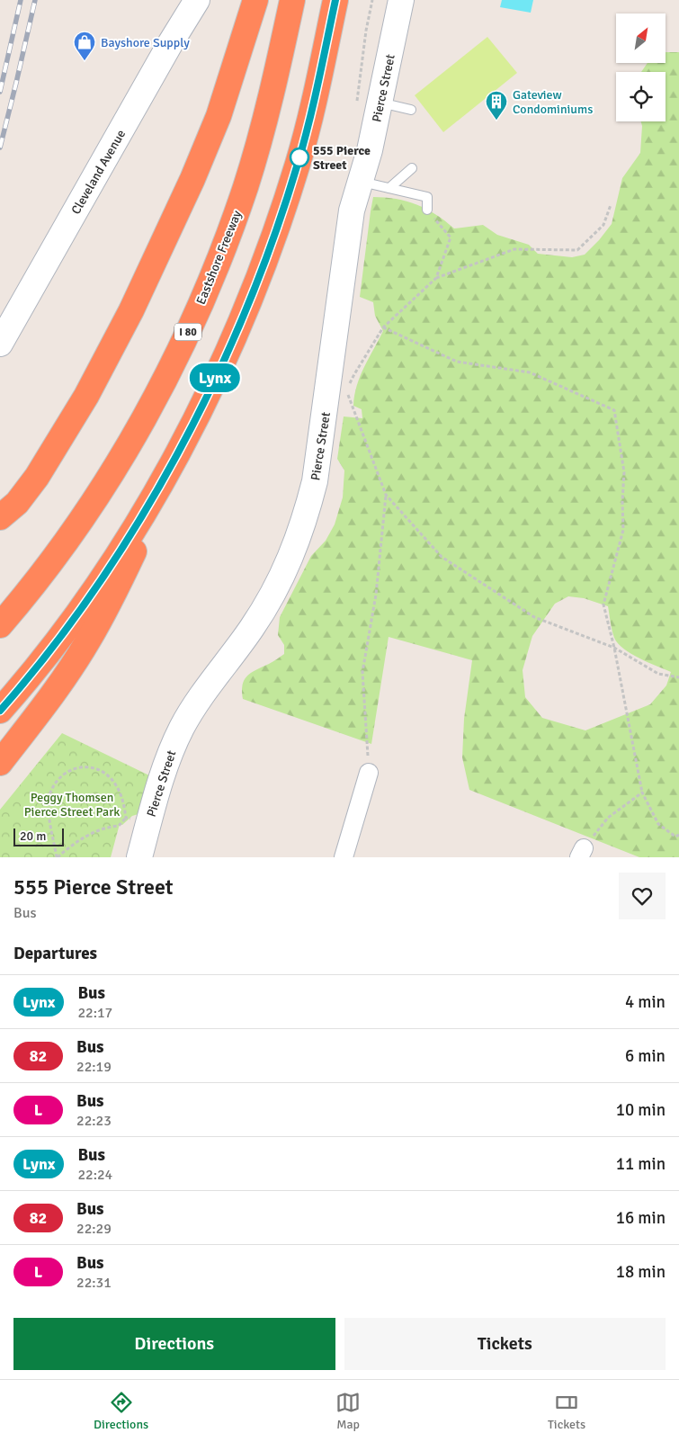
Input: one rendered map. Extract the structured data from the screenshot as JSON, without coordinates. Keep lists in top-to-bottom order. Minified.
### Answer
{"streets":{"highway":["Eastshore Freeway","I 80"],"street":["Pierce Street","Cleveland Avenue"]},"parks":["Peggy Thomsen Pierce Street Park"],"places":{"shop":["Bayshore Supply"],"building":["Gateview Condominiums"],"other":["555 Pierce Street"]},"lines":["bus line Lynx"],"scale_bar":"20 m","north":"top right","page":{"on_map":"Lynx","scale":"20 m","heading":[["555 Pierce Street","Bus"],"Departures"],"list":[{"mark":"Lynx","name":"Bus","note":"22:17","value":"4 min"},{"mark":"82","name":"Bus","note":"22:19","value":"6 min"},{"mark":"L","name":"Bus","note":"22:23","value":"10 min"},{"mark":"Lynx","name":"Bus","note":"22:24","value":"11 min"},{"mark":"82","name":"Bus","note":"22:29","value":"16 min"},{"mark":"L","name":"Bus","note":"22:31","value":"18 min"}],"buttons":["Directions","Tickets"],"tabs":["Directions","Map","Tickets"]}}
